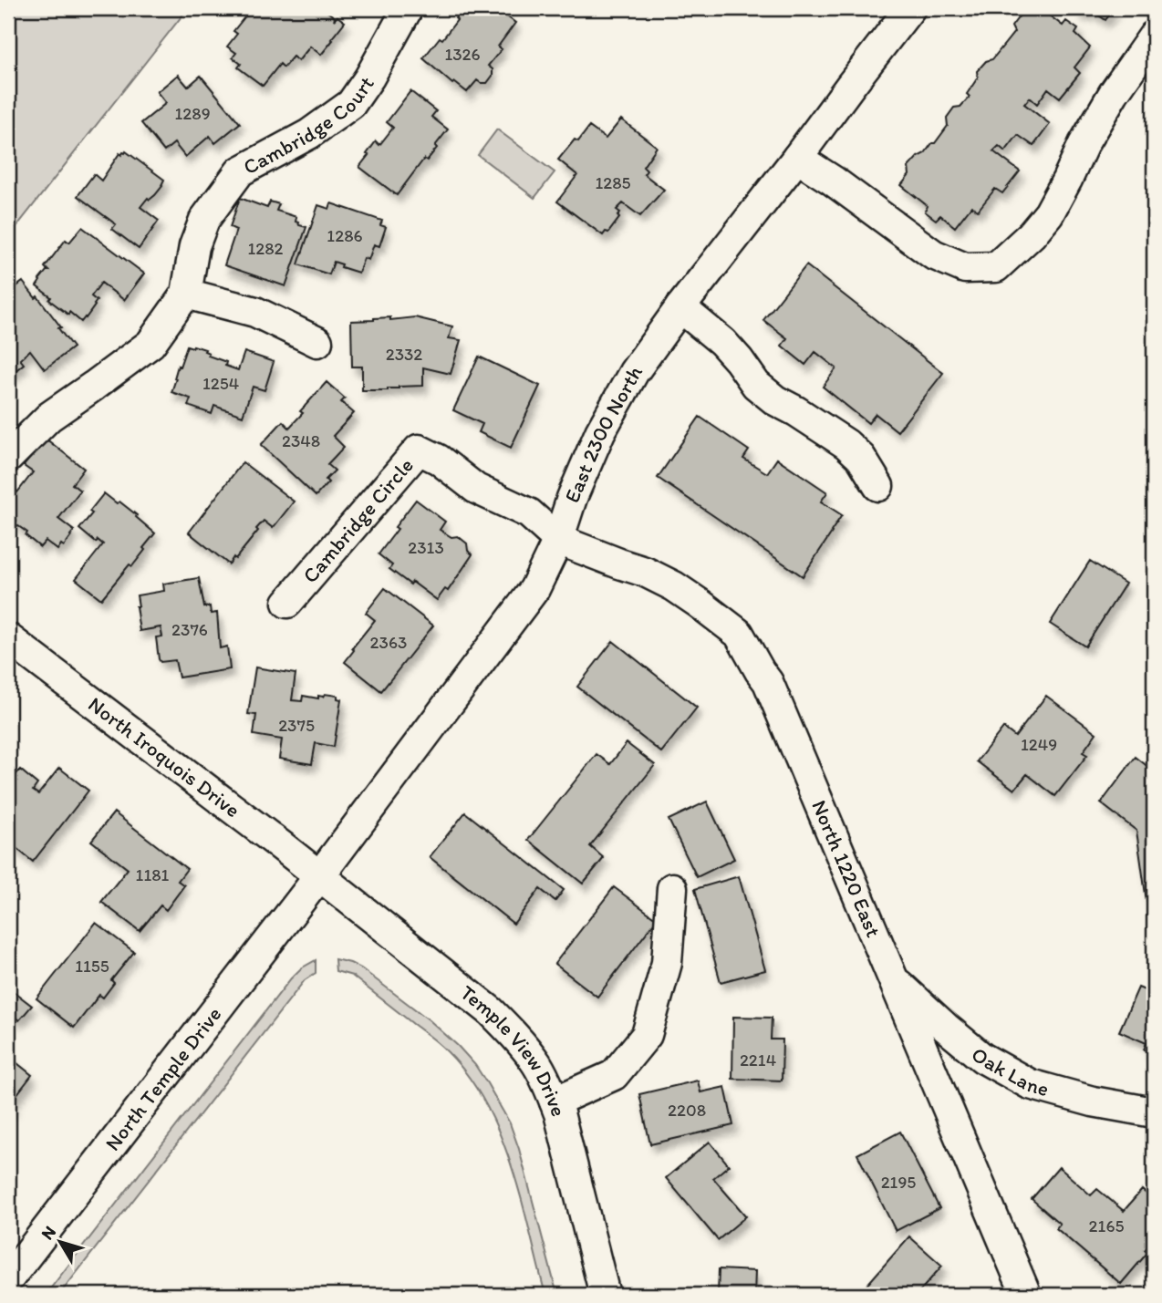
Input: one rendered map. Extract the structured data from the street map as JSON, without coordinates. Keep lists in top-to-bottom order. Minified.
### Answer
{"streets":{"street":["Cambridge Court","East 2300 North","Cambridge Circle","North Iroquois Drive","North 1220 East","Temple View Drive","Oak Lane","North Temple Drive"]},"crossings":[["East 2300 North","Cambridge Circle"],["East 2300 North","North Iroquois Drive"],["East 2300 North","North 1220 East"],["East 2300 North","Temple View Drive"],["East 2300 North","North Temple Drive"],["Cambridge Circle","North 1220 East"],["North Iroquois Drive","Temple View Drive"],["North Iroquois Drive","North Temple Drive"],["North 1220 East","Oak Lane"],["Temple View Drive","North Temple Drive"]],"house_numbers":["1326","1289","1285","1286","1282","2332","1254","2348","2313","2376","2363","2375","1249","1181","1155","2214","2208","2195","2165"],"north":"top left"}
